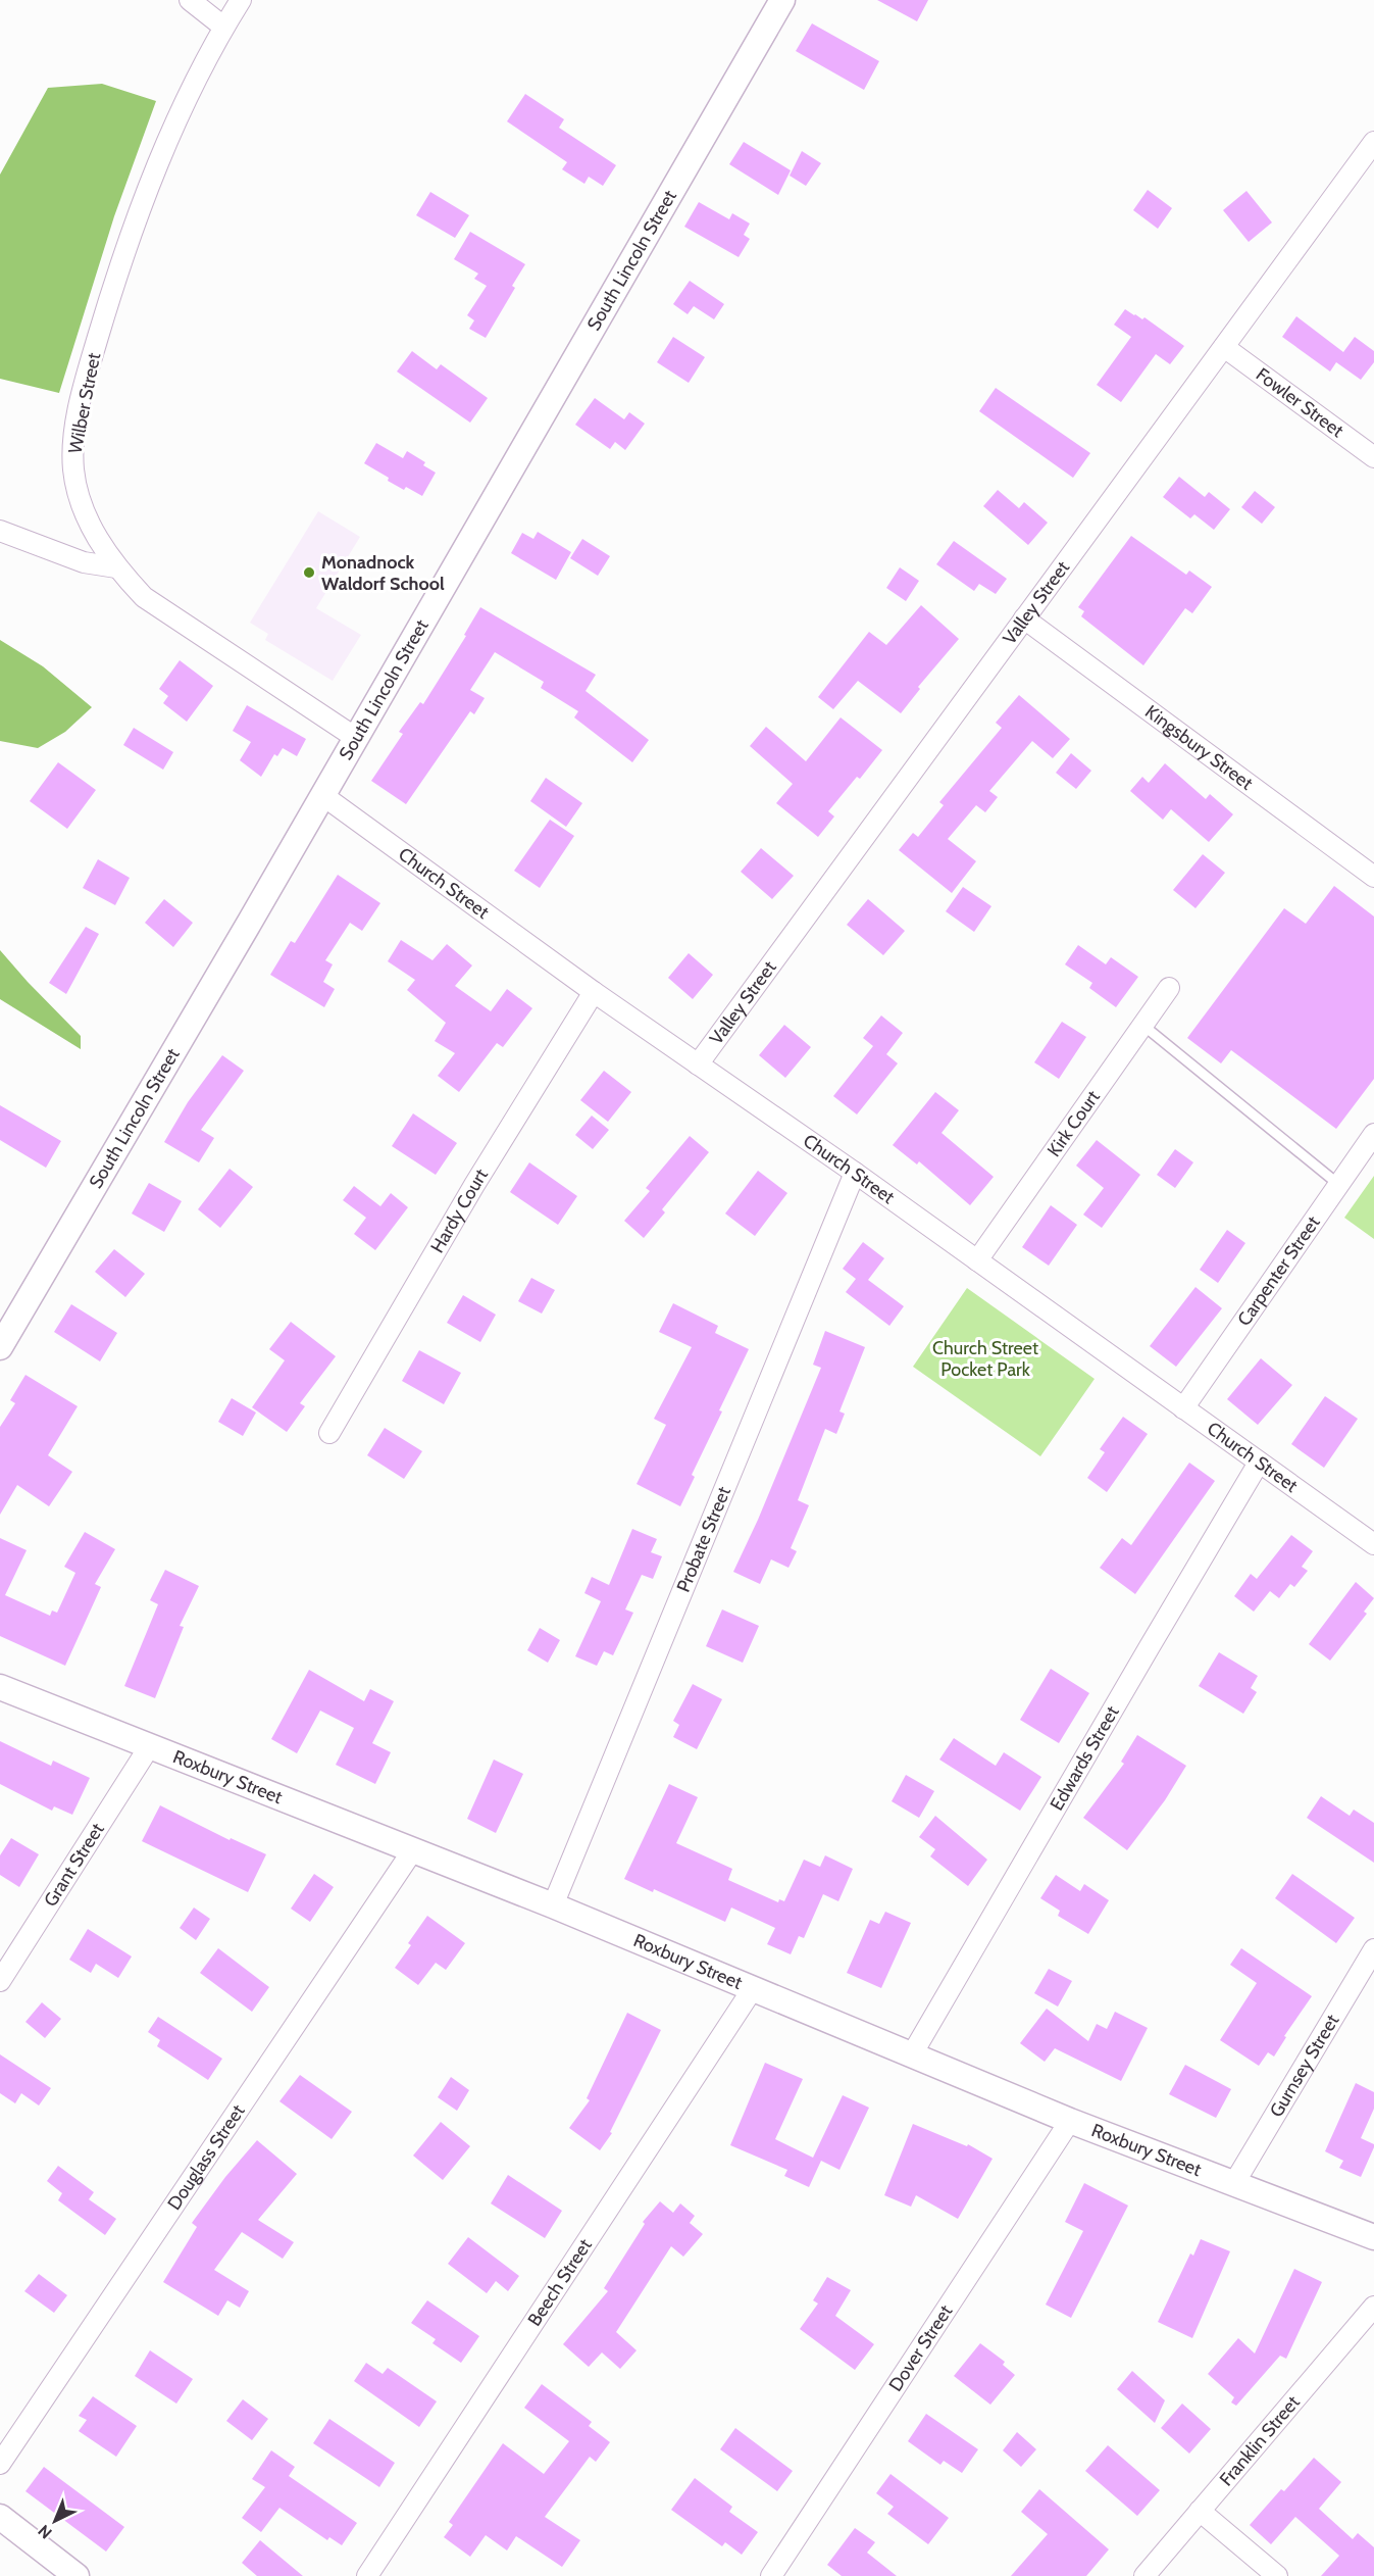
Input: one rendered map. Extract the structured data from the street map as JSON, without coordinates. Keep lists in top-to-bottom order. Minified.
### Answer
{"streets":{"street":["South Lincoln Street","Fowler Street","Wilber Street","Valley Street","Kingsbury Street","Church Street","Kirk Court","Hardy Court","Carpenter Street","Probate Street","Edwards Street","Roxbury Street","Grant Street","Gurnsey Street","Douglass Street","Beech Street","Dover Street","Franklin Street"]},"crossings":[["South Lincoln Street","Wilber Street"],["South Lincoln Street","Church Street"],["Fowler Street","Valley Street"],["Valley Street","Kingsbury Street"],["Valley Street","Church Street"],["Church Street","Kirk Court"],["Church Street","Hardy Court"],["Church Street","Carpenter Street"],["Church Street","Probate Street"],["Church Street","Edwards Street"],["Probate Street","Roxbury Street"],["Edwards Street","Roxbury Street"],["Roxbury Street","Grant Street"],["Roxbury Street","Gurnsey Street"],["Roxbury Street","Douglass Street"],["Roxbury Street","Beech Street"],["Roxbury Street","Dover Street"]],"parks":["Church Street Pocket Park"],"places":["Monadnock Waldorf School"],"north":"bottom left"}
